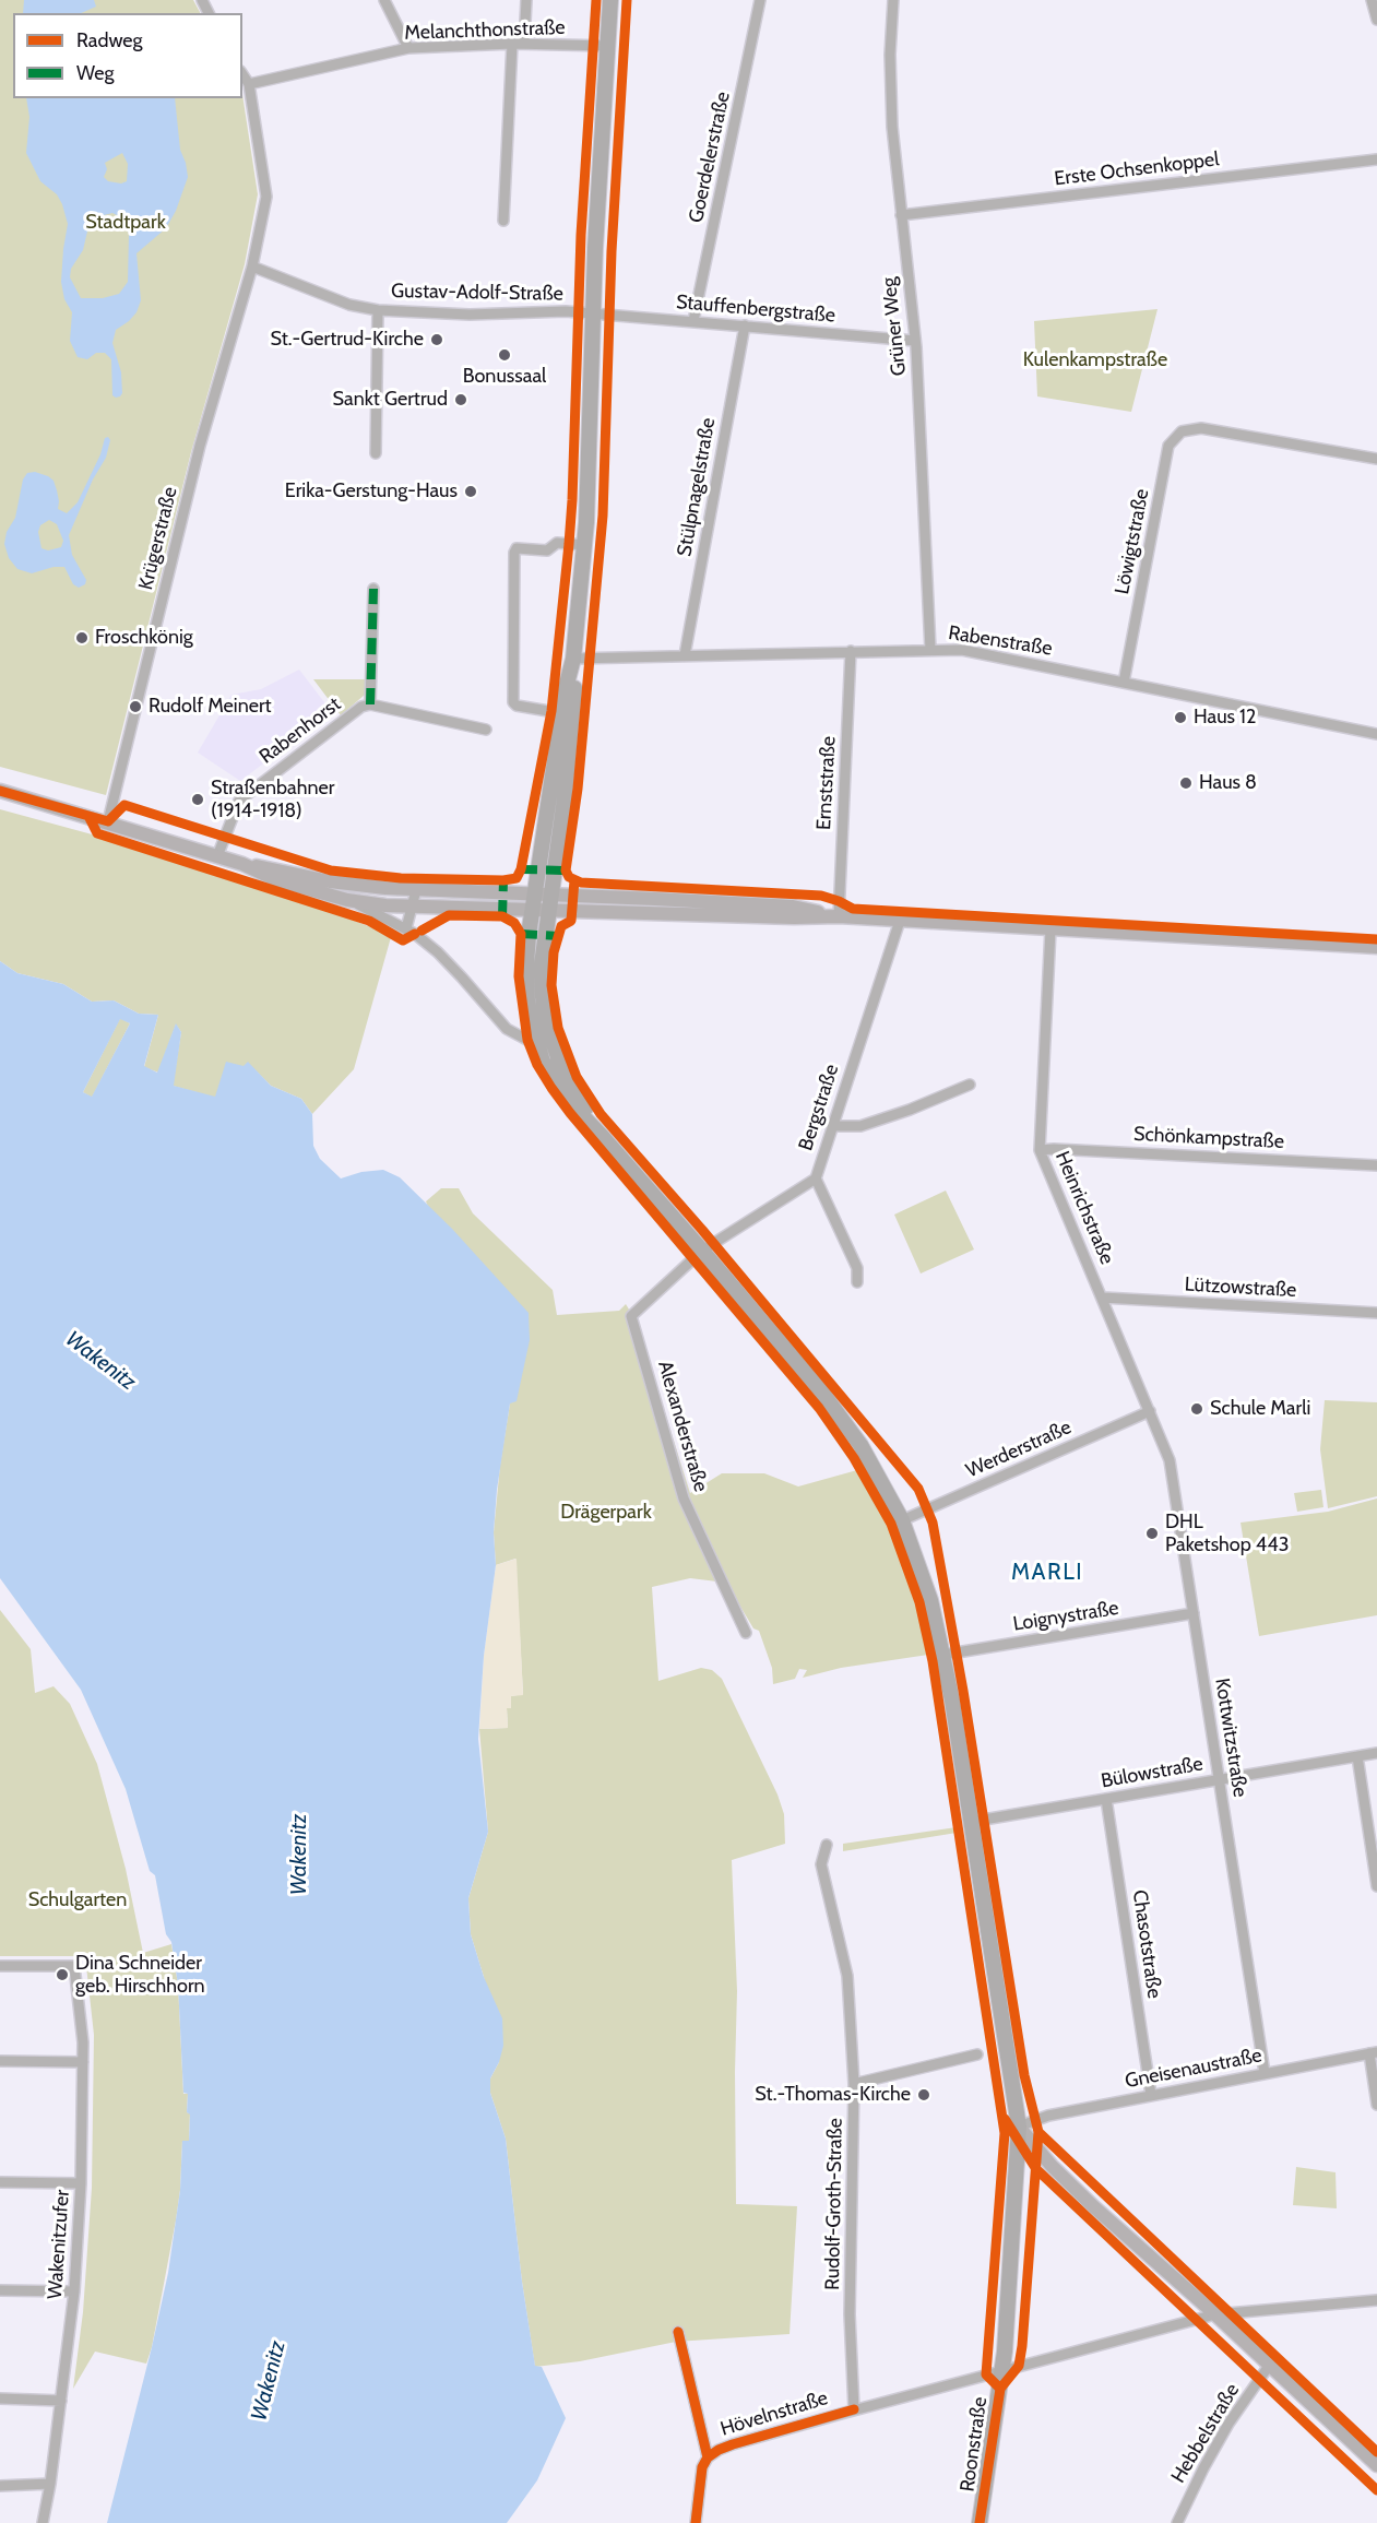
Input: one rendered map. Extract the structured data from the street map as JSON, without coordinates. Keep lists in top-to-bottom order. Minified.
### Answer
{"streets":{"main road":["Roonstraße"],"street":["Melanchthonstraße","Goerdelerstraße","Erste Ochsenkoppel","Gustav-Adolf-Straße","Stauffenbergstraße","Grüner Weg","Stülpnagelstraße","Krügerstraße","Löwigtstraße","Rabenstraße","Rabenhorst","Ernststraße","Bergstraße","Schönkampstraße","Heinrichstraße","Lützowstraße","Alexanderstraße","Werderstraße","Loignystraße","Kottwitzstraße","Bülowstraße","Chasotstraße","Gneisenaustraße","Rudolf-Groth-Straße","Wakenitzufer","Hövelnstraße","Hebbelstraße"]},"crossings":[["Melanchthonstraße","Krügerstraße"],["Goerdelerstraße","Stauffenbergstraße"],["Erste Ochsenkoppel","Grüner Weg"],["Gustav-Adolf-Straße","Stauffenbergstraße"],["Gustav-Adolf-Straße","Krügerstraße"],["Stauffenbergstraße","Grüner Weg"],["Stauffenbergstraße","Stülpnagelstraße"],["Grüner Weg","Rabenstraße"],["Stülpnagelstraße","Rabenstraße"],["Löwigtstraße","Rabenstraße"],["Rabenstraße","Ernststraße"],["Bergstraße","Alexanderstraße"],["Bergstraße","Roonstraße"],["Schönkampstraße","Heinrichstraße"],["Heinrichstraße","Lützowstraße"],["Heinrichstraße","Werderstraße"],["Heinrichstraße","Kottwitzstraße"],["Alexanderstraße","Roonstraße"],["Werderstraße","Kottwitzstraße"],["Werderstraße","Roonstraße"],["Loignystraße","Kottwitzstraße"],["Loignystraße","Roonstraße"],["Kottwitzstraße","Bülowstraße"],["Kottwitzstraße","Gneisenaustraße"],["Bülowstraße","Chasotstraße"],["Bülowstraße","Roonstraße"],["Chasotstraße","Gneisenaustraße"],["Gneisenaustraße","Roonstraße"],["Rudolf-Groth-Straße","Hövelnstraße"],["Hövelnstraße","Roonstraße"]],"districts":["MARLI"],"water":["Wakenitz"],"parks":["Stadtpark","Kulenkampstraße","Drägerpark","Schulgarten"],"places":["St.-Gertrud-Kirche","Bonussaal","Sankt Gertrud","Erika-Gerstung-Haus","Froschkönig","Rudolf Meinert","Haus 12","Haus 8","Straßenbahner (1914-1918)","Schule Marli","DHL Paketshop 443","Dina Schneider geb. Hirschhorn","St.-Thomas-Kirche"],"legend":["Radweg","Weg"]}
